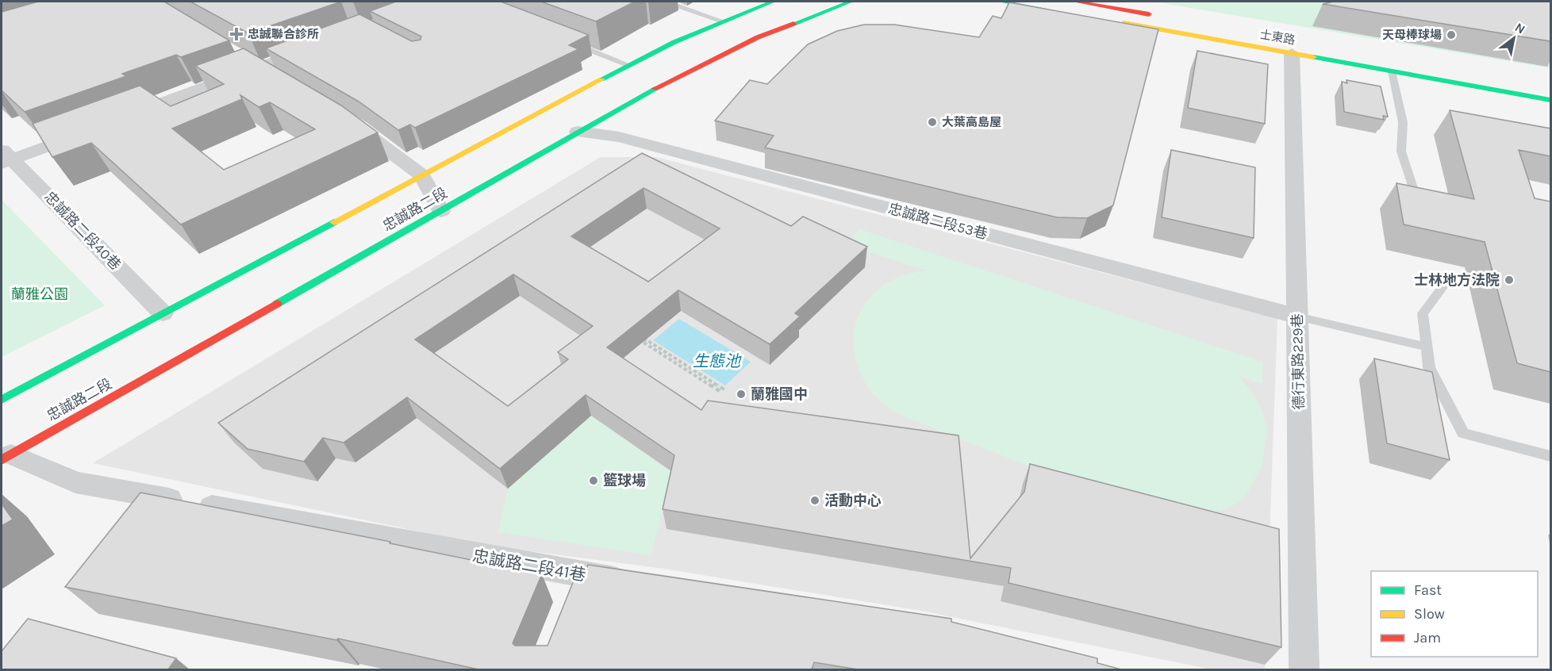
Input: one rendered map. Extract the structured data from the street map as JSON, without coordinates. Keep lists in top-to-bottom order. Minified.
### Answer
{"streets":{"street":["士東路","忠誠路二段","忠誠路二段53巷","忠誠路二段40巷","德行東路229巷","忠誠路二段41巷"]},"crossings":[["士東路","德行東路229巷"],["忠誠路二段","忠誠路二段53巷"],["忠誠路二段","忠誠路二段40巷"],["忠誠路二段","忠誠路二段41巷"],["忠誠路二段53巷","德行東路229巷"]],"water":["生態池"],"parks":["蘭雅公園"],"places":{"health":["忠誠聯合診所"],"other":["天母棒球場","大葉高島屋","士林地方法院","蘭雅國中","籃球場","活動中心"]},"legend":["Fast","Slow","Jam"],"north":"top right"}
